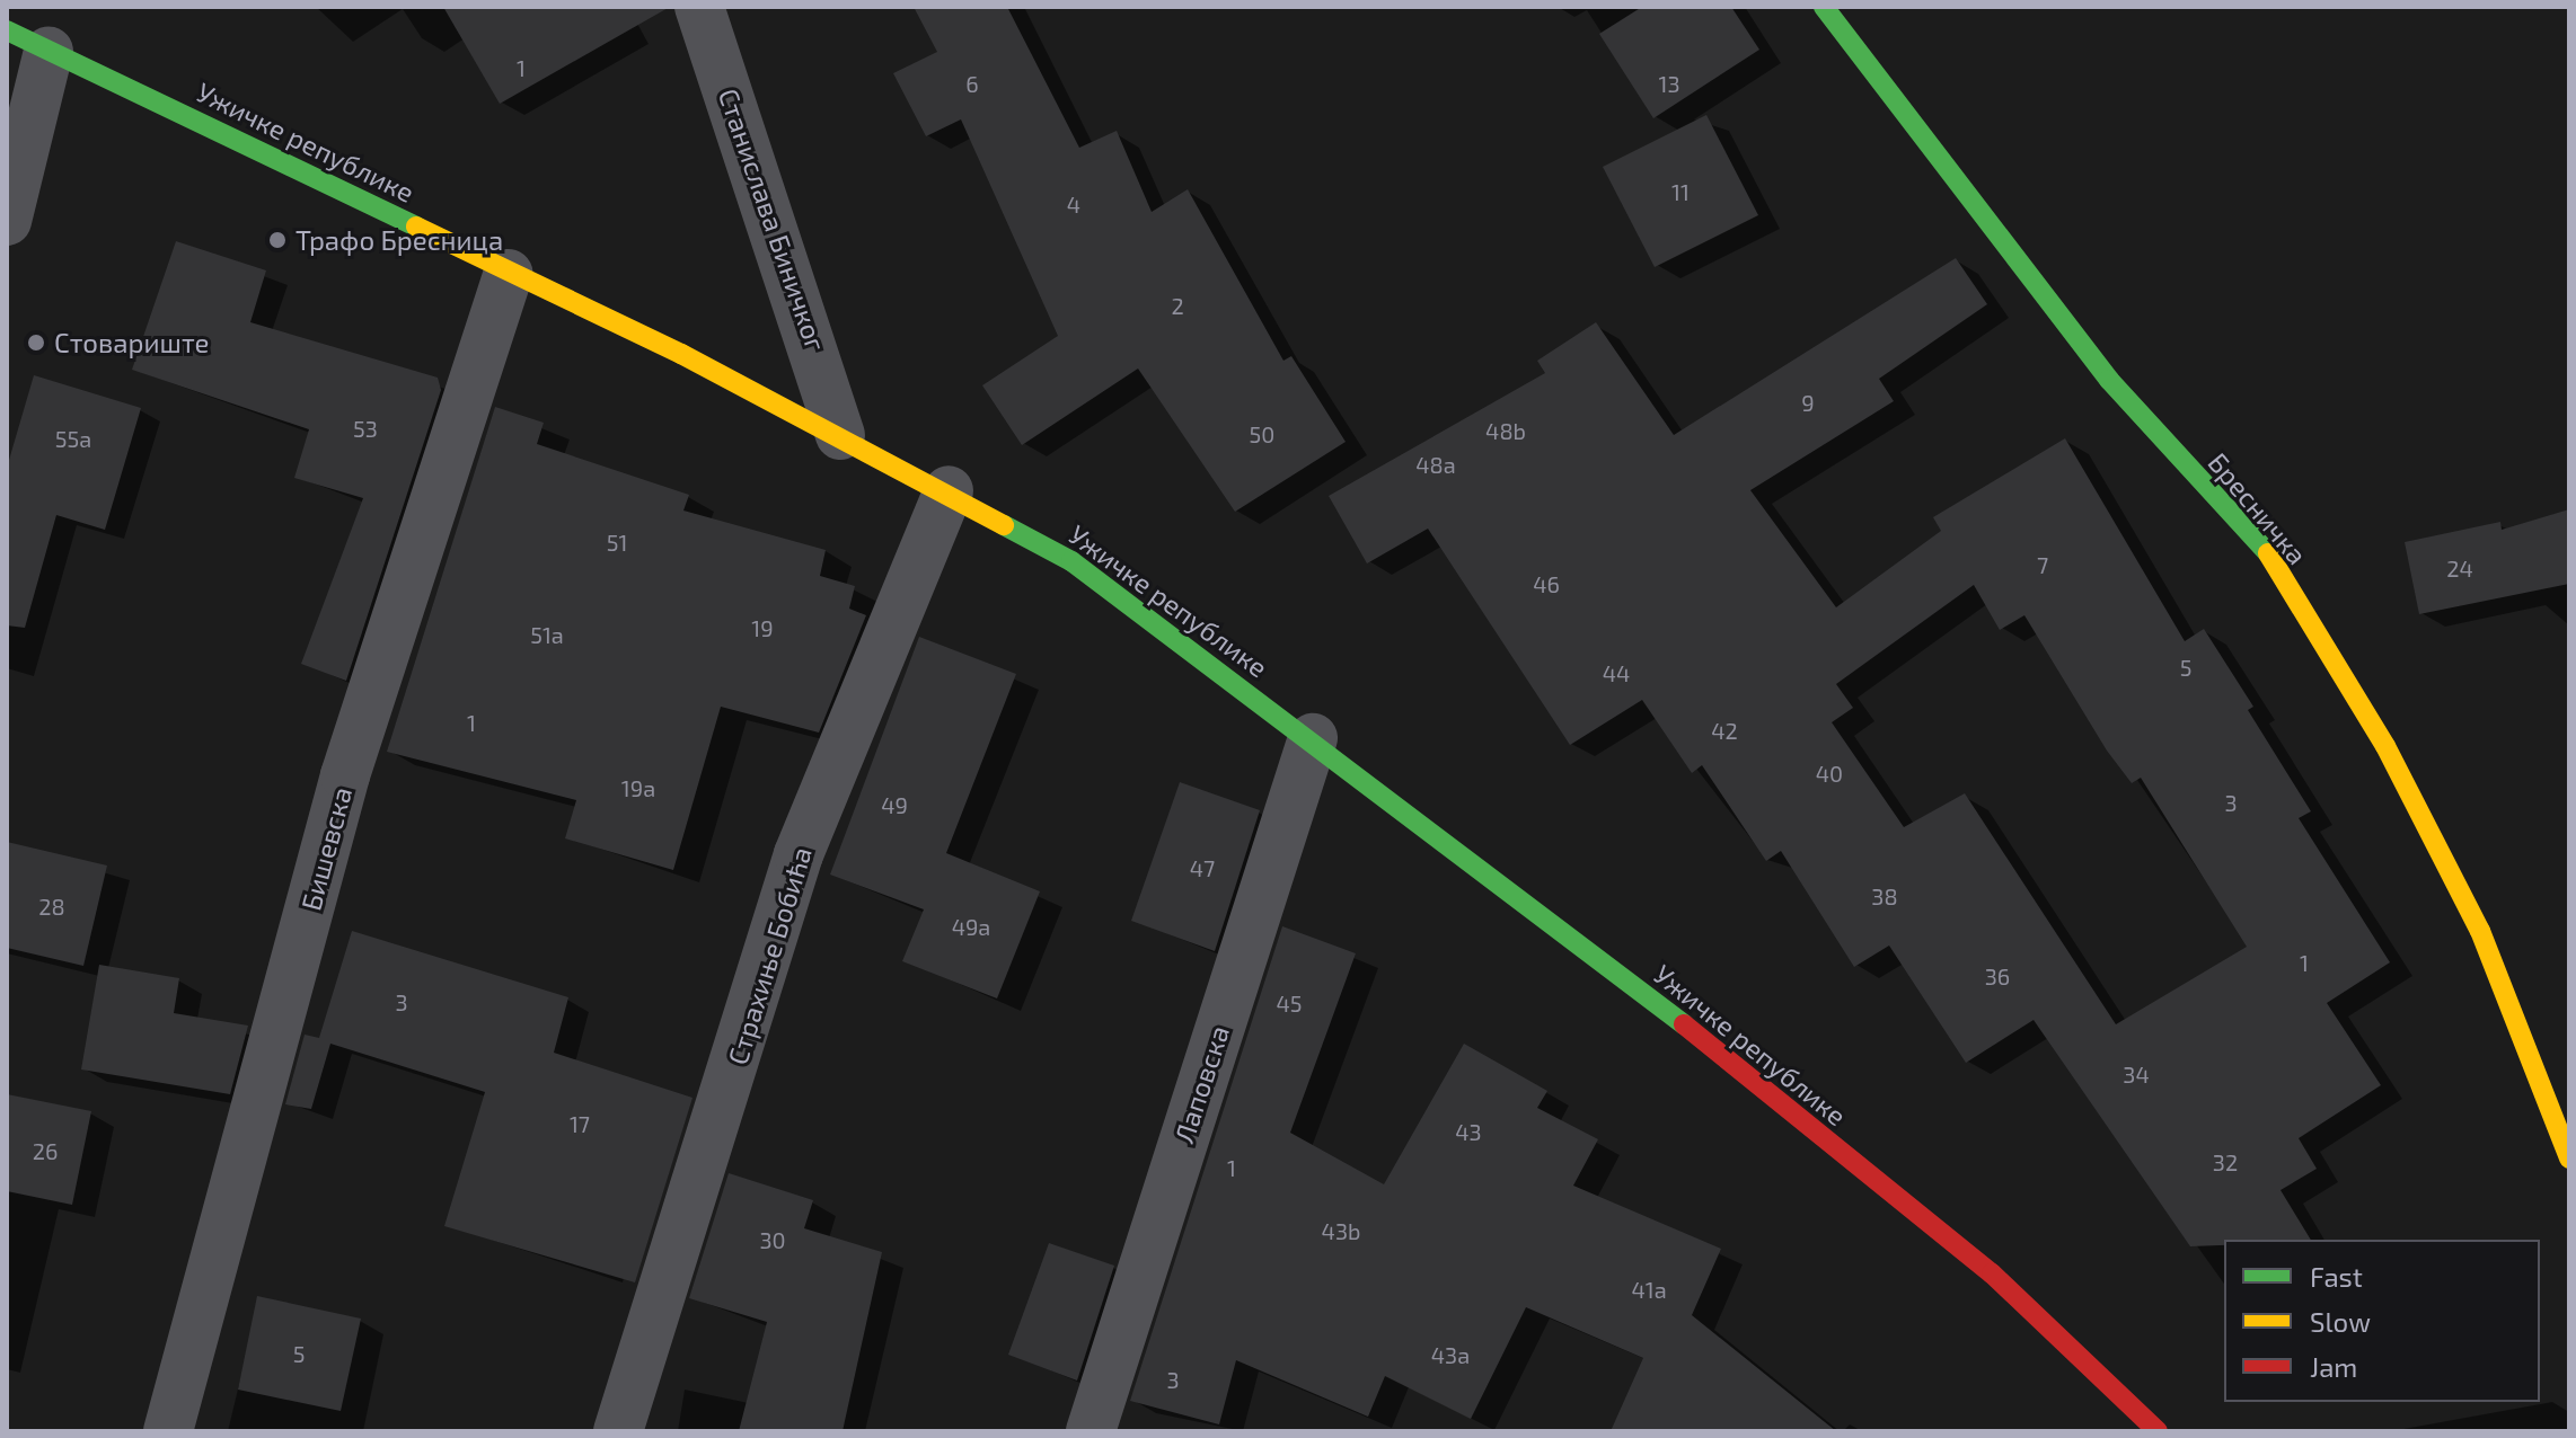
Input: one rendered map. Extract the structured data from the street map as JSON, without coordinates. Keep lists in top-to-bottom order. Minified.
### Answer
{"streets":{"street":["Ужичке републике","Станислава Биничког","Бресничка","Бишевска","Страхиње Бобића","Лаповска"]},"crossings":[["Ужичке републике","Станислава Биничког"],["Ужичке републике","Бишевска"],["Ужичке републике","Страхиње Бобића"],["Ужичке републике","Лаповска"]],"places":["Трафо Бресница","Стовариште"],"house_numbers":["1","6","13","11","4","2","9","53","48b","50","55a","48a","51","7","24","46","19","51a","5","44","1","42","40","19a","3","49","47","38","28","49a","1","36","3","45","34","17","43","26","32","1","43b","30","41a","5","43a","3"],"legend":["Fast","Slow","Jam"]}
